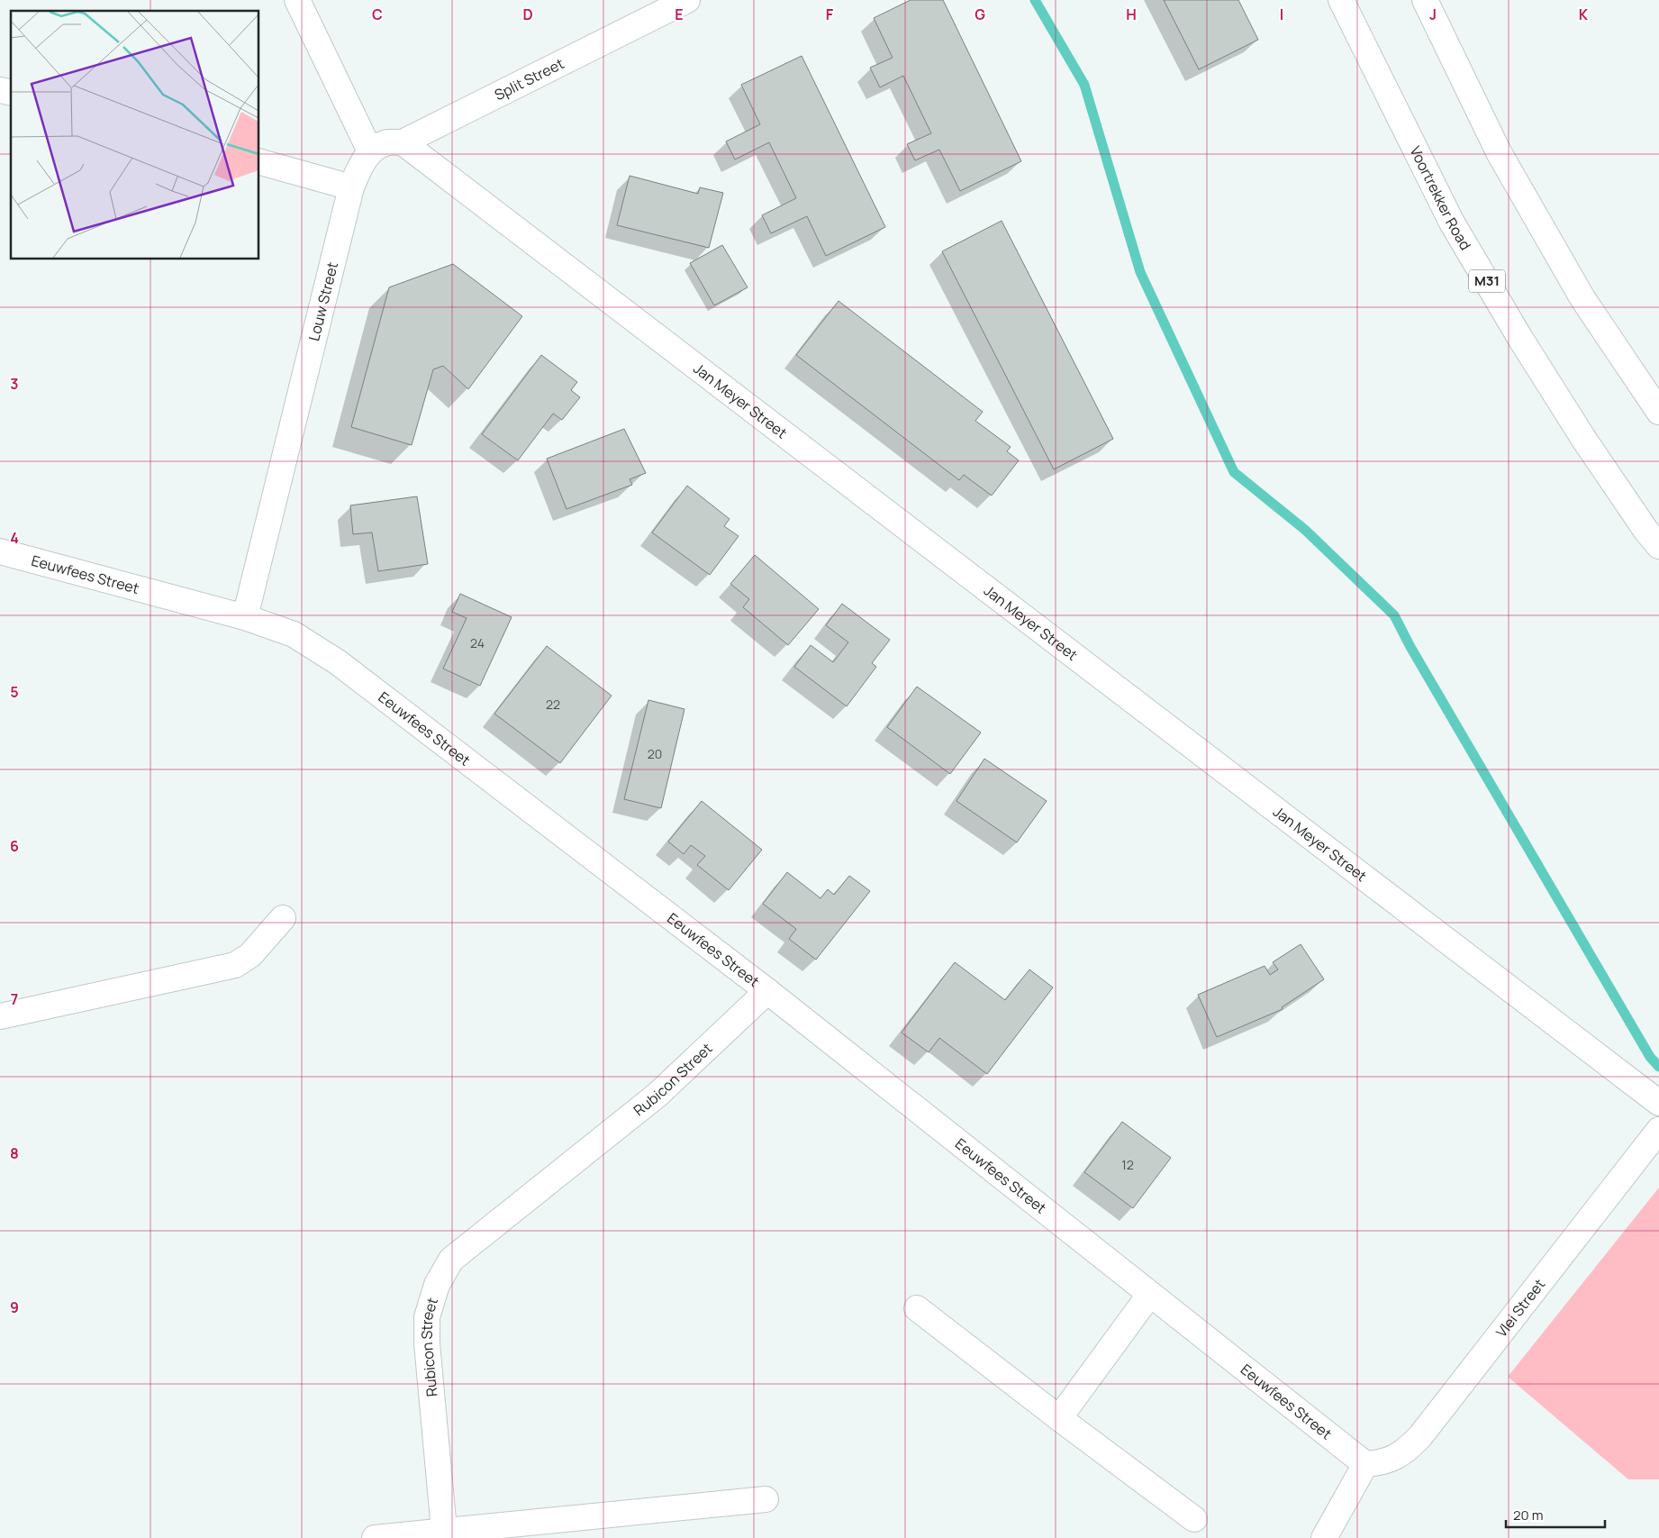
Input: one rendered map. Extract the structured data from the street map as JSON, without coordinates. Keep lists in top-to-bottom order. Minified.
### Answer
{"streets":{"street":["Split Street","Voortrekker Road","M31","Louw Street","Jan Meyer Street","Eeuwfees Street","Rubicon Street","Vlei Street"]},"crossings":[["Split Street","Louw Street"],["Split Street","Jan Meyer Street"],["Louw Street","Eeuwfees Street"],["Eeuwfees Street","Rubicon Street"],["Eeuwfees Street","Vlei Street"]],"house_numbers":["24","22","20","12"],"scale_bar":"20 m","grid":{"columns":["C","D","E","F","G","H","I","J","K"],"rows":["3","4","5","6","7","8","9"]}}
